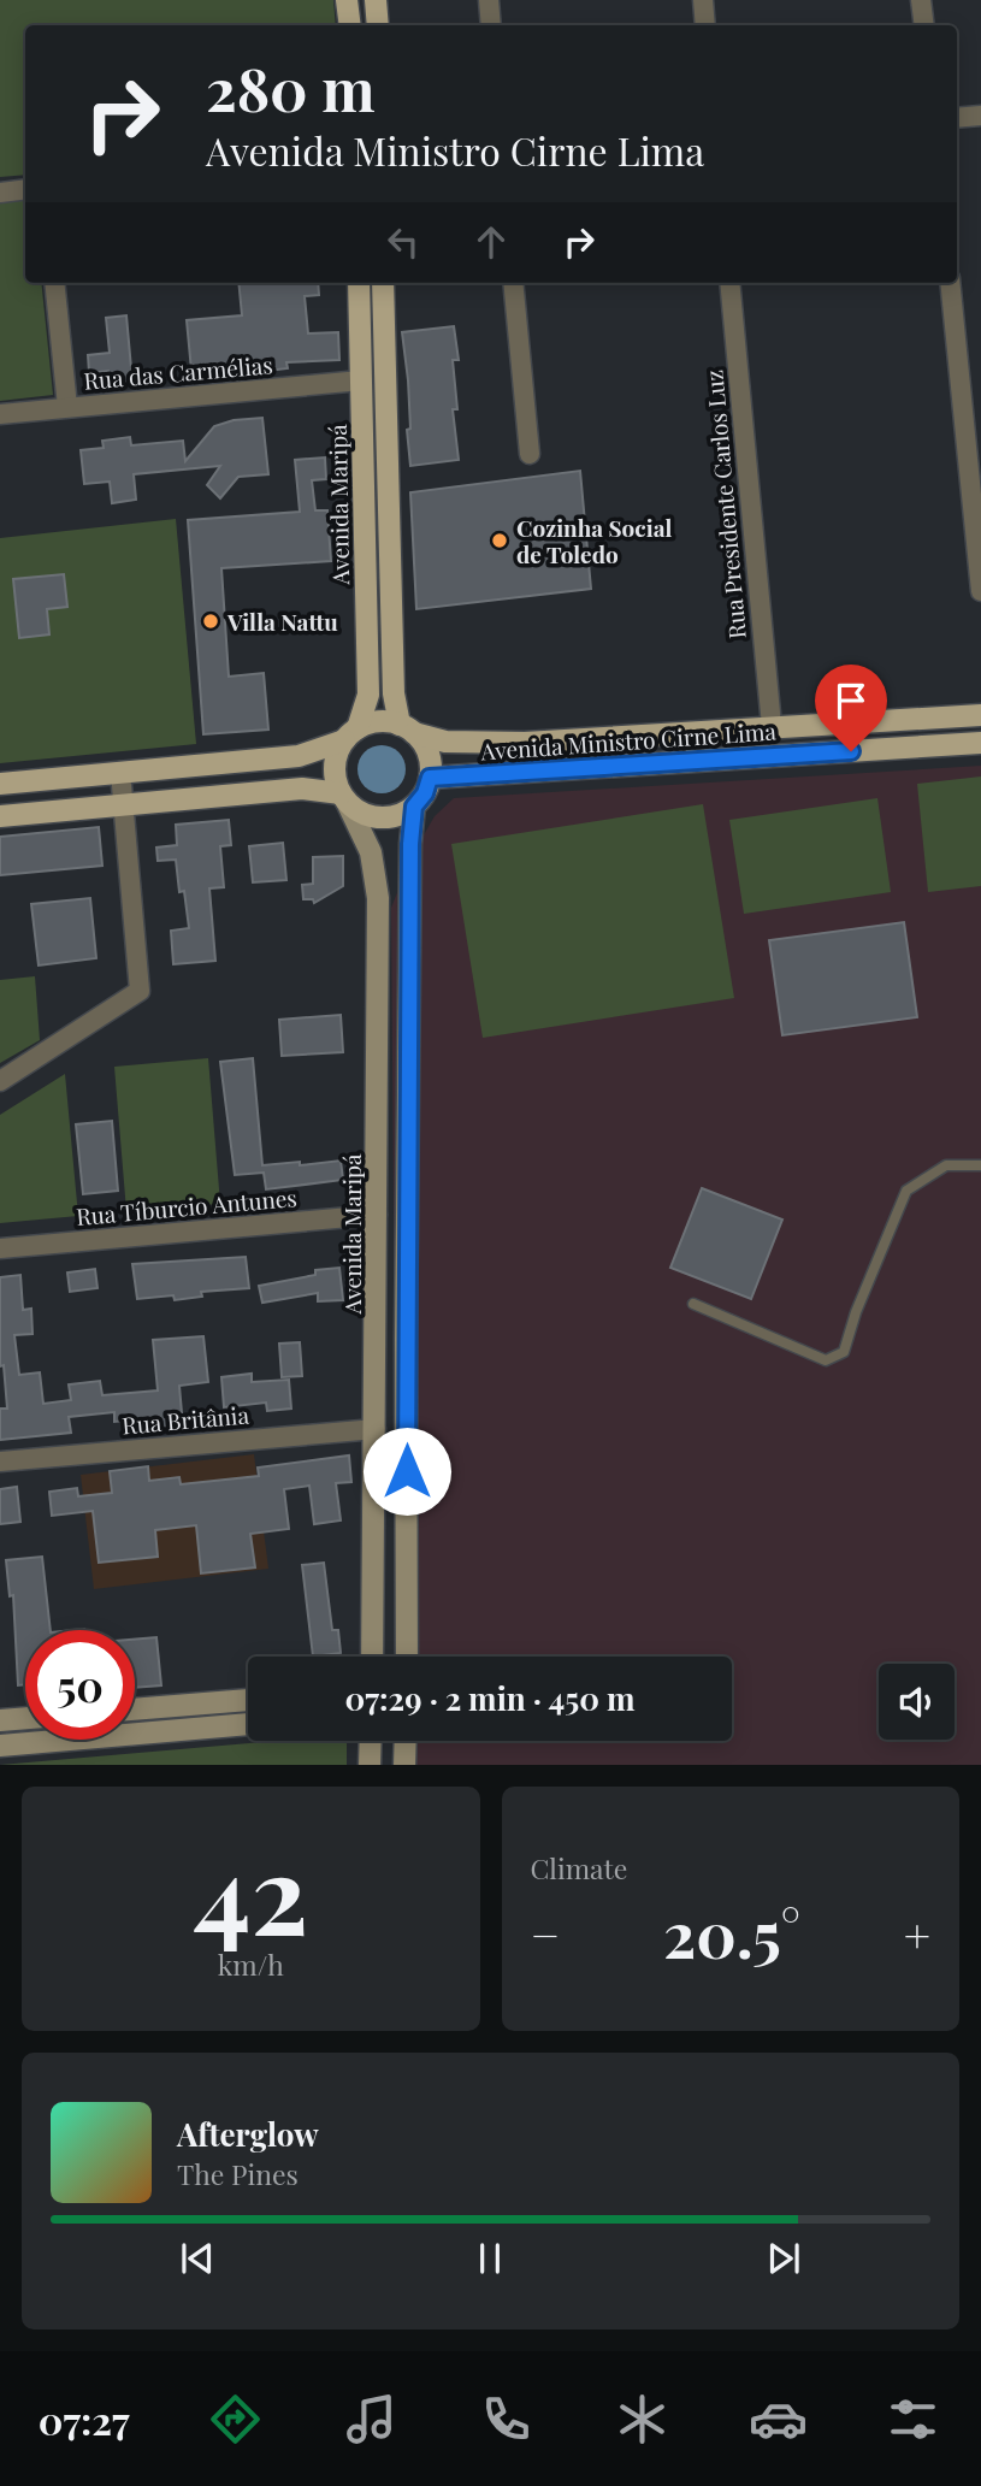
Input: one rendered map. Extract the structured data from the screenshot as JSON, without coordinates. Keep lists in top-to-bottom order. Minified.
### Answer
{"streets":{"main road":["Avenida Maripá","Avenida Ministro Cirne Lima"],"street":["Rua das Carmélias","Rua Presidente Carlos Luz","Rua Tíburcio Antunes","Rua Britânia"]},"crossings":[["Rua das Carmélias","Avenida Maripá"],["Avenida Maripá","Avenida Ministro Cirne Lima"],["Avenida Maripá","Rua Tíburcio Antunes"],["Avenida Maripá","Rua Britânia"]],"places":["Cozinha Social de Toledo","Villa Nattu"],"page":{"turn":["280 m","Avenida Ministro Cirne Lima"],"limit":"50","trip":"07:29 · 2 min · 450 m","tile":[["42","km/h"],"Climate"],"heat":["−","20.5°","+"],"song":["Afterglow","The Pines"],"tabs":"07:27"}}
